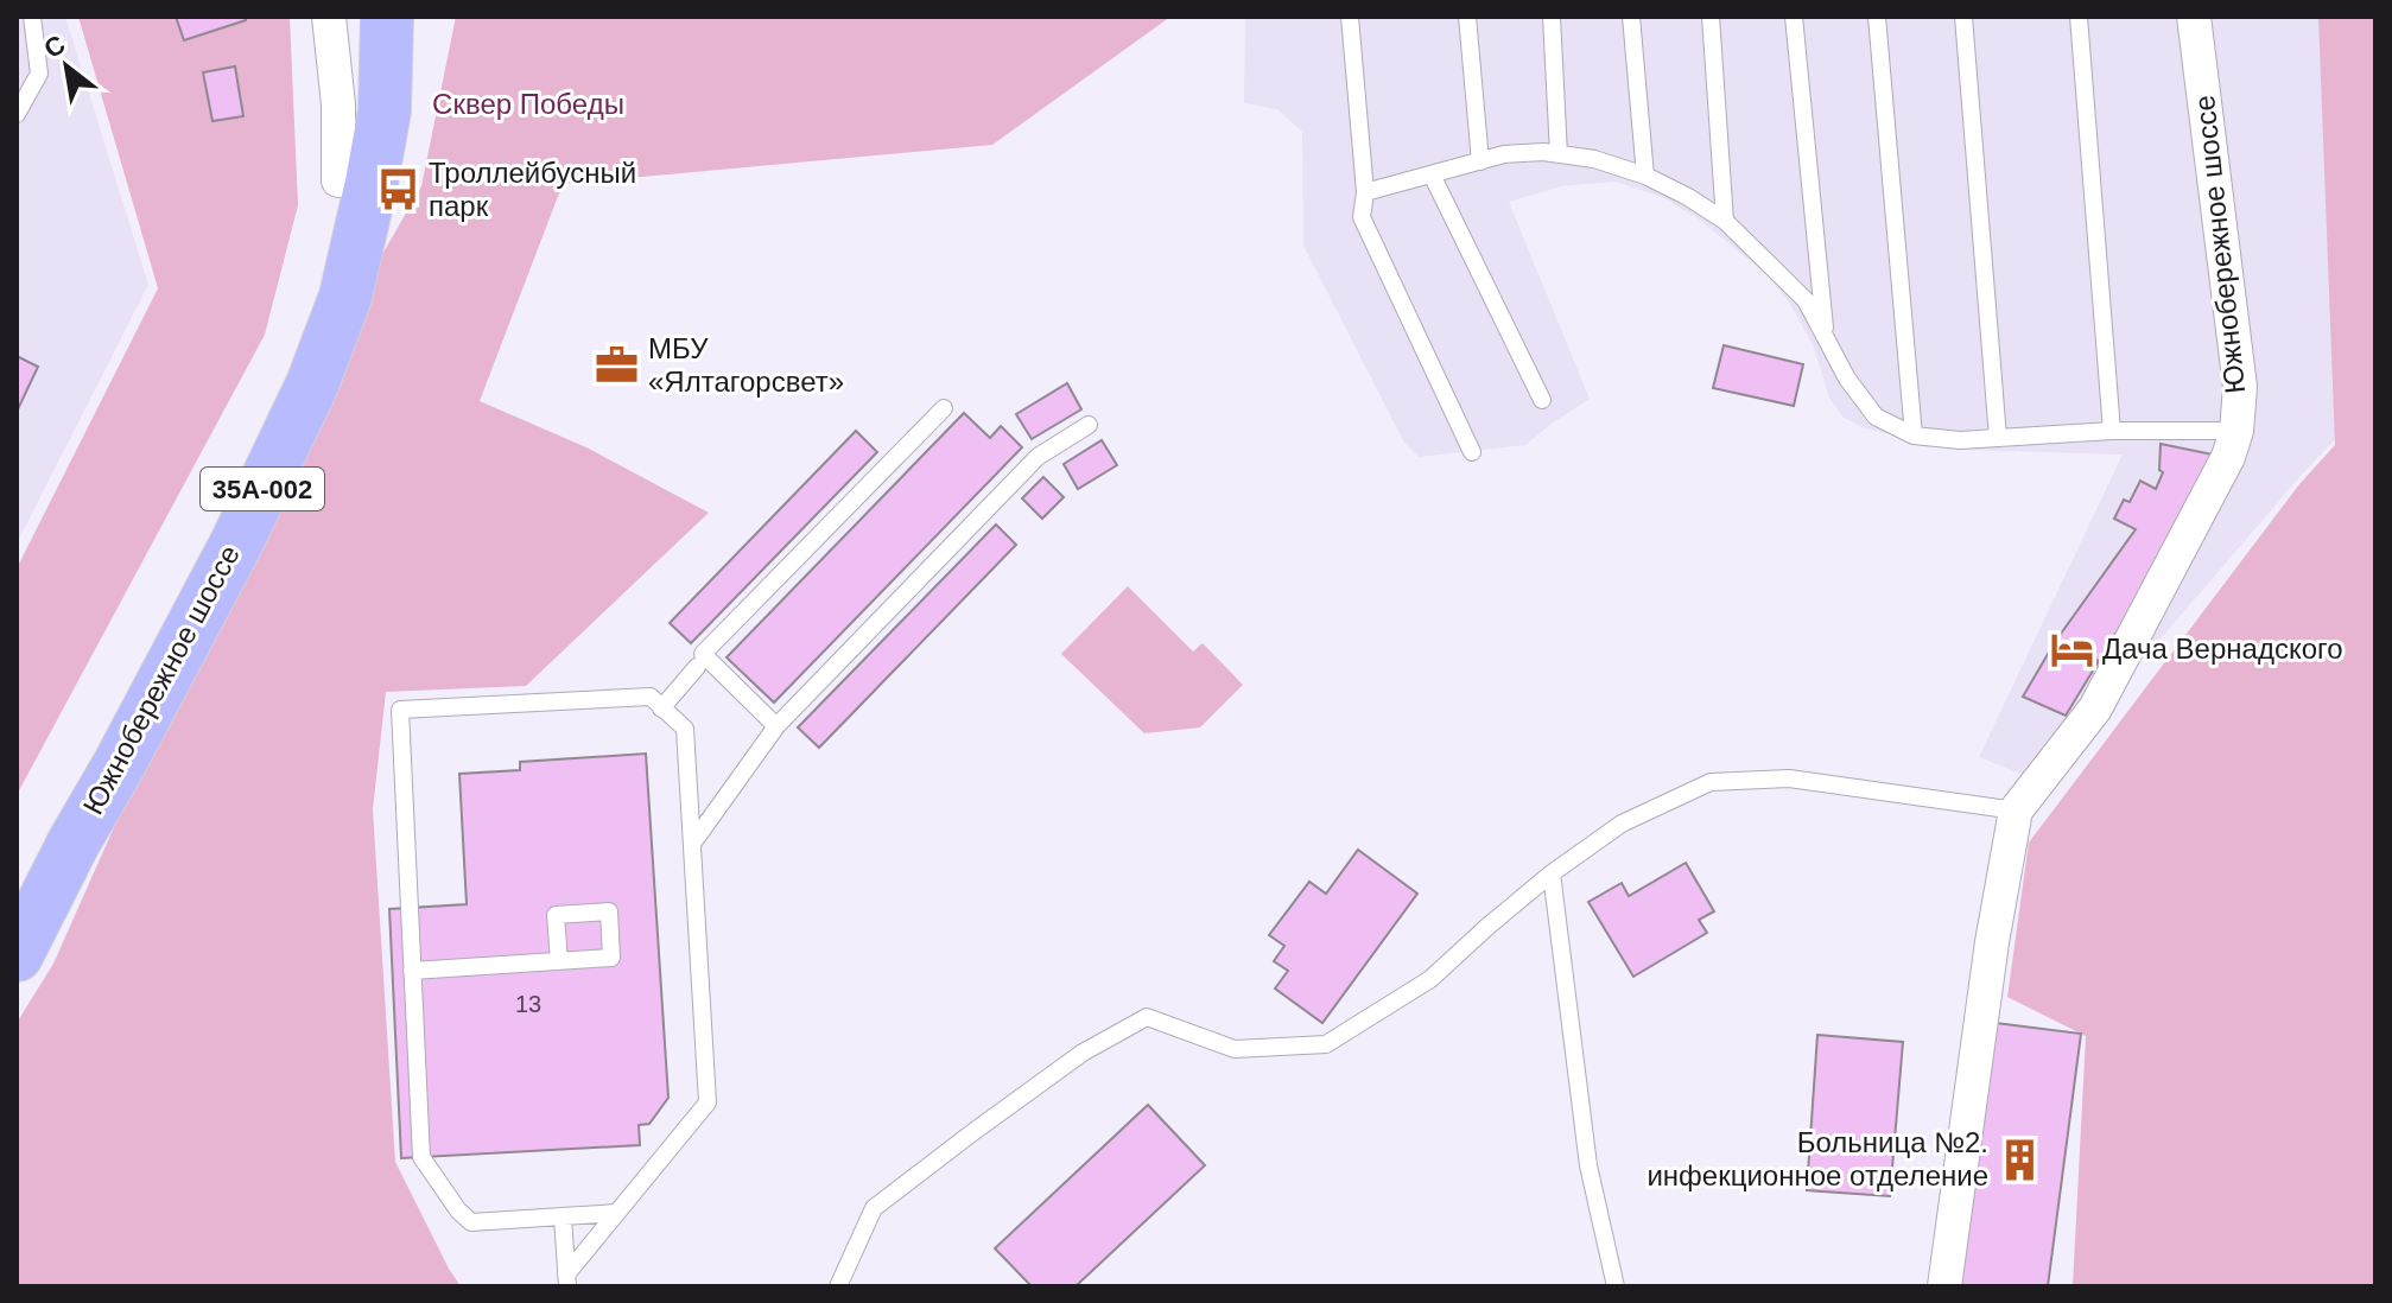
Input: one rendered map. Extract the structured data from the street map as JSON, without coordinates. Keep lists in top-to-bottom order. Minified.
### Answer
{"streets":{"highway":["Южнобережное шоссе","35А-002"]},"parks":["Сквер Победы"],"places":{"bus stop":["Троллейбусный парк"],"office":["МБУ «Ялтагорсвет»"],"hotel":["Дача Вернадского"],"building":["Больница №2. инфекционное отделение"]},"house_numbers":["13"],"north":"top left"}
